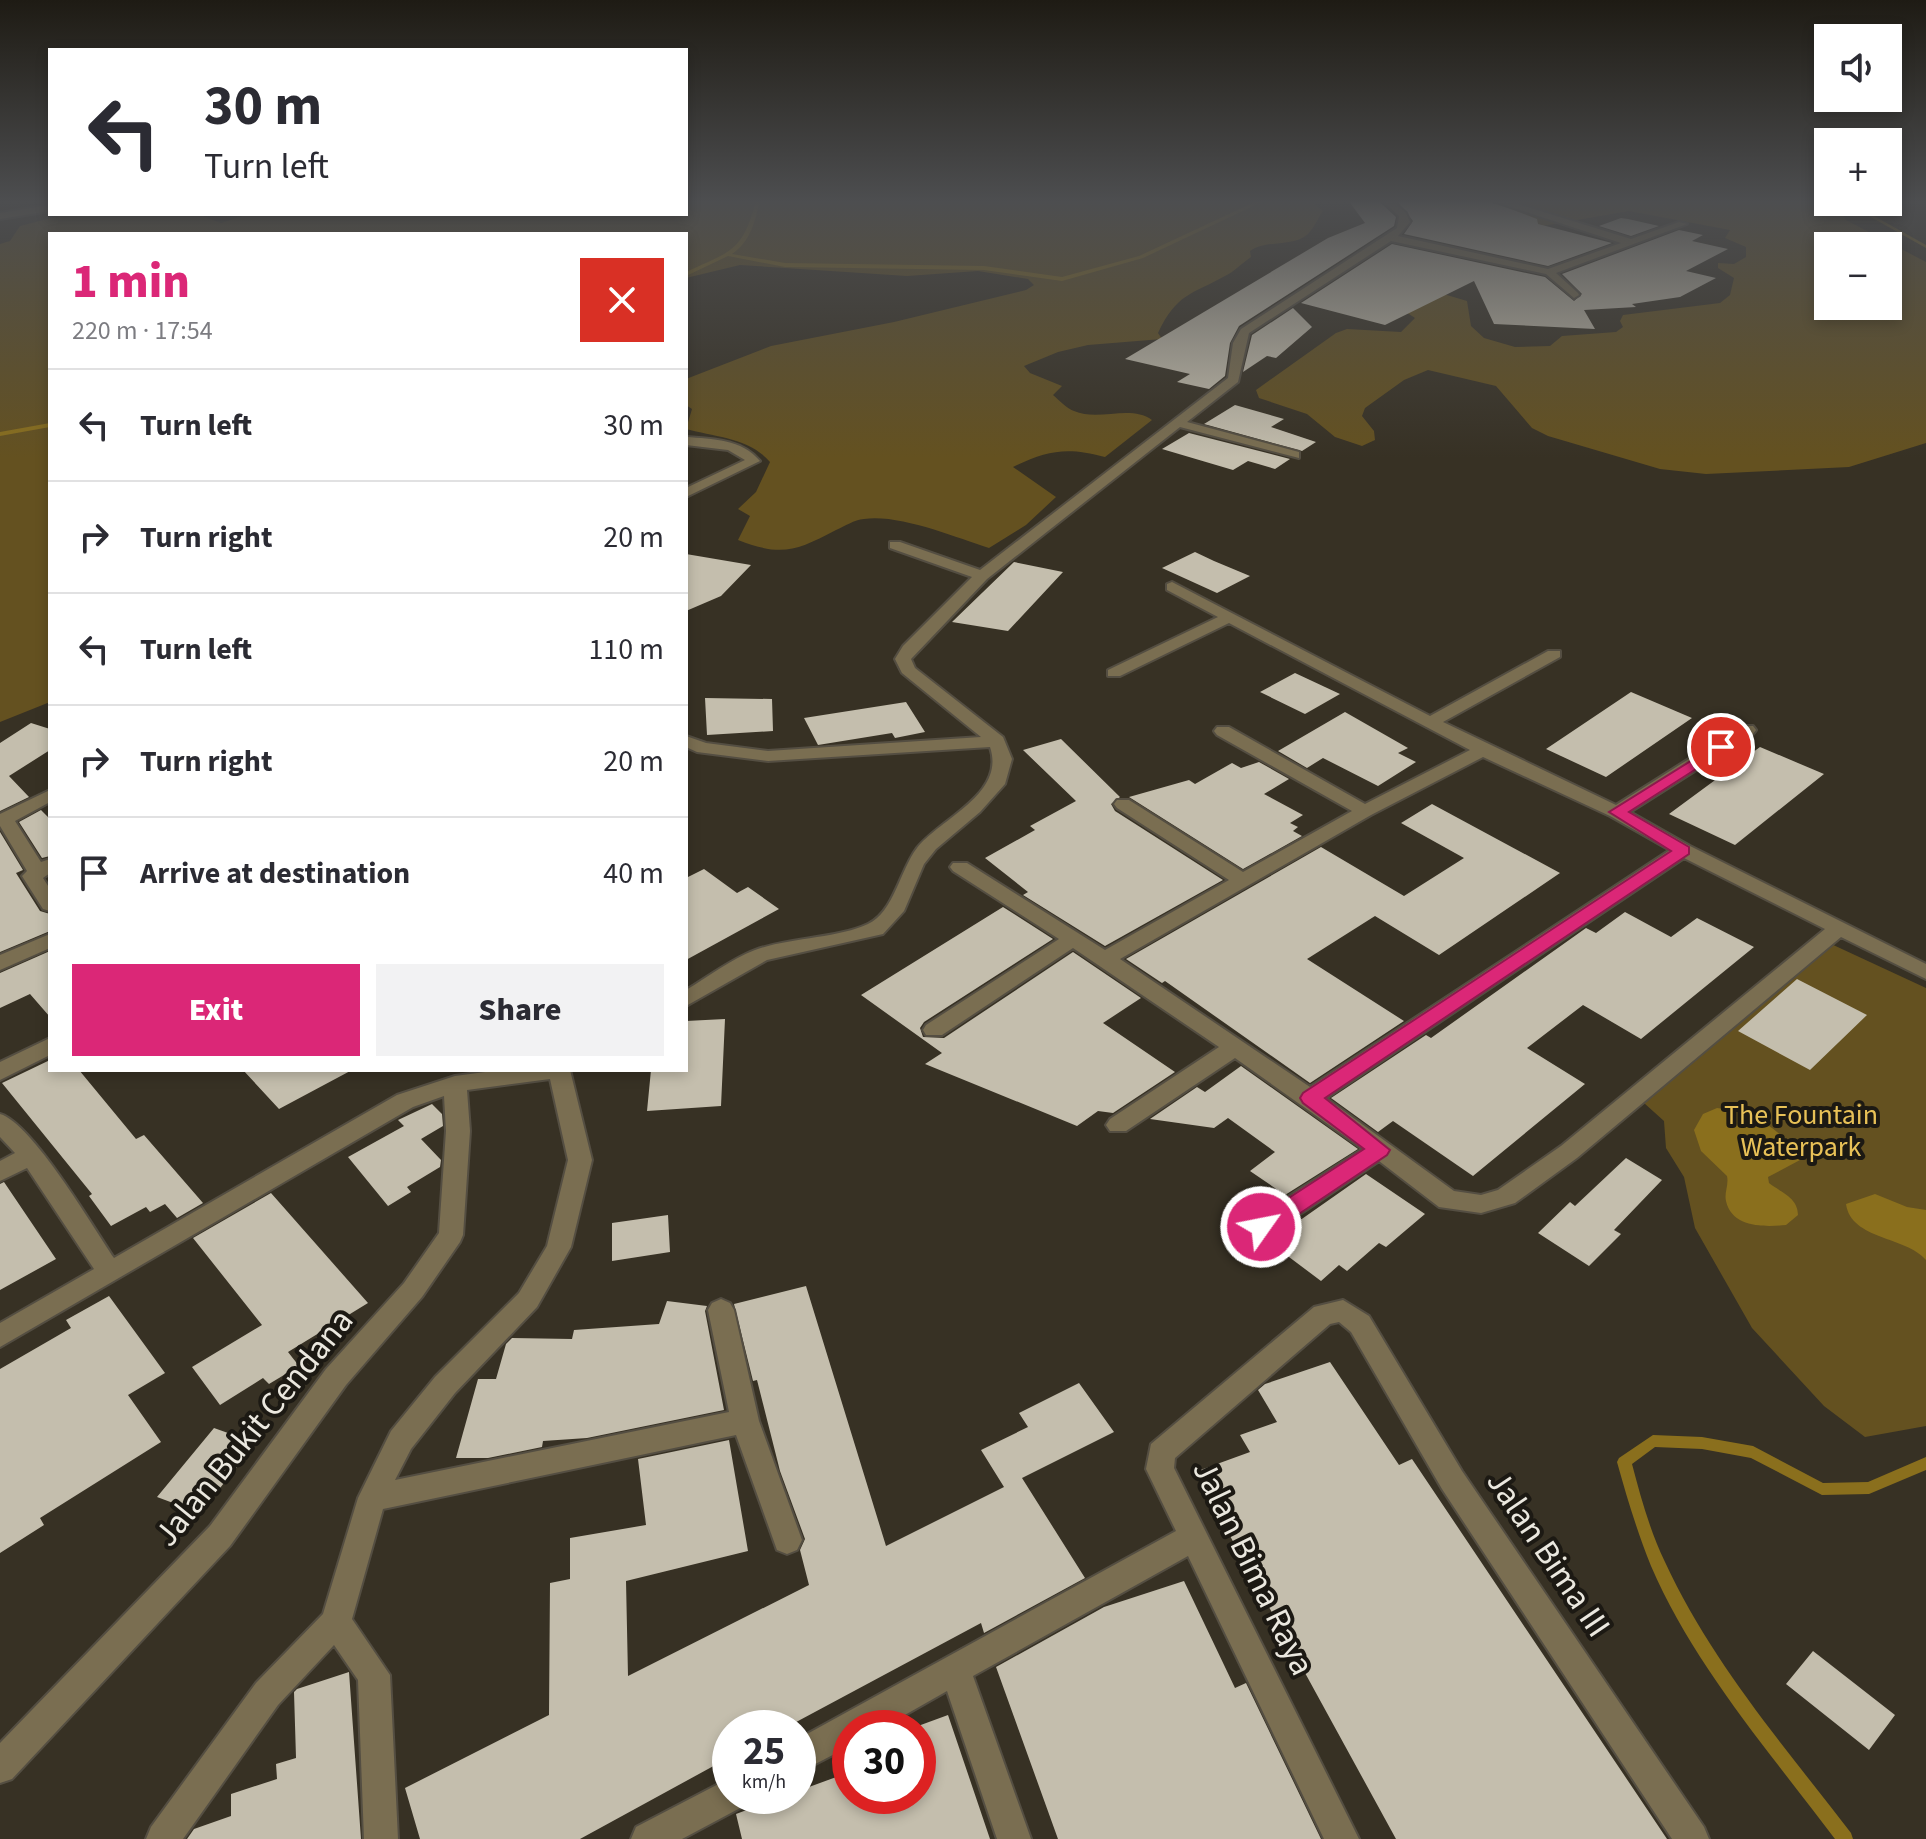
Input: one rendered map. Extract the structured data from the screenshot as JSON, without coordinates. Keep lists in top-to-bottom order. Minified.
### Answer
{"streets":{"street":["Jalan Bukit Cendana","Jalan Bima III","Jalan Bima Raya"]},"crossings":[["Jalan Bima III","Jalan Bima Raya"]],"parks":["The Fountain Waterpark"],"page":{"map_buttons":["+","−"],"turn":["30 m","Turn left"],"heading":["1 min","220 m · 17:54"],"list":[{"name":"Turn left","value":"30 m"},{"name":"Turn right","value":"20 m"},{"name":"Turn left","value":"110 m"},{"name":"Turn right","value":"20 m"},{"name":"Arrive at destination","value":"40 m"}],"buttons":["Exit","Share"],"speed":"25 km/h","limit":"30"}}
